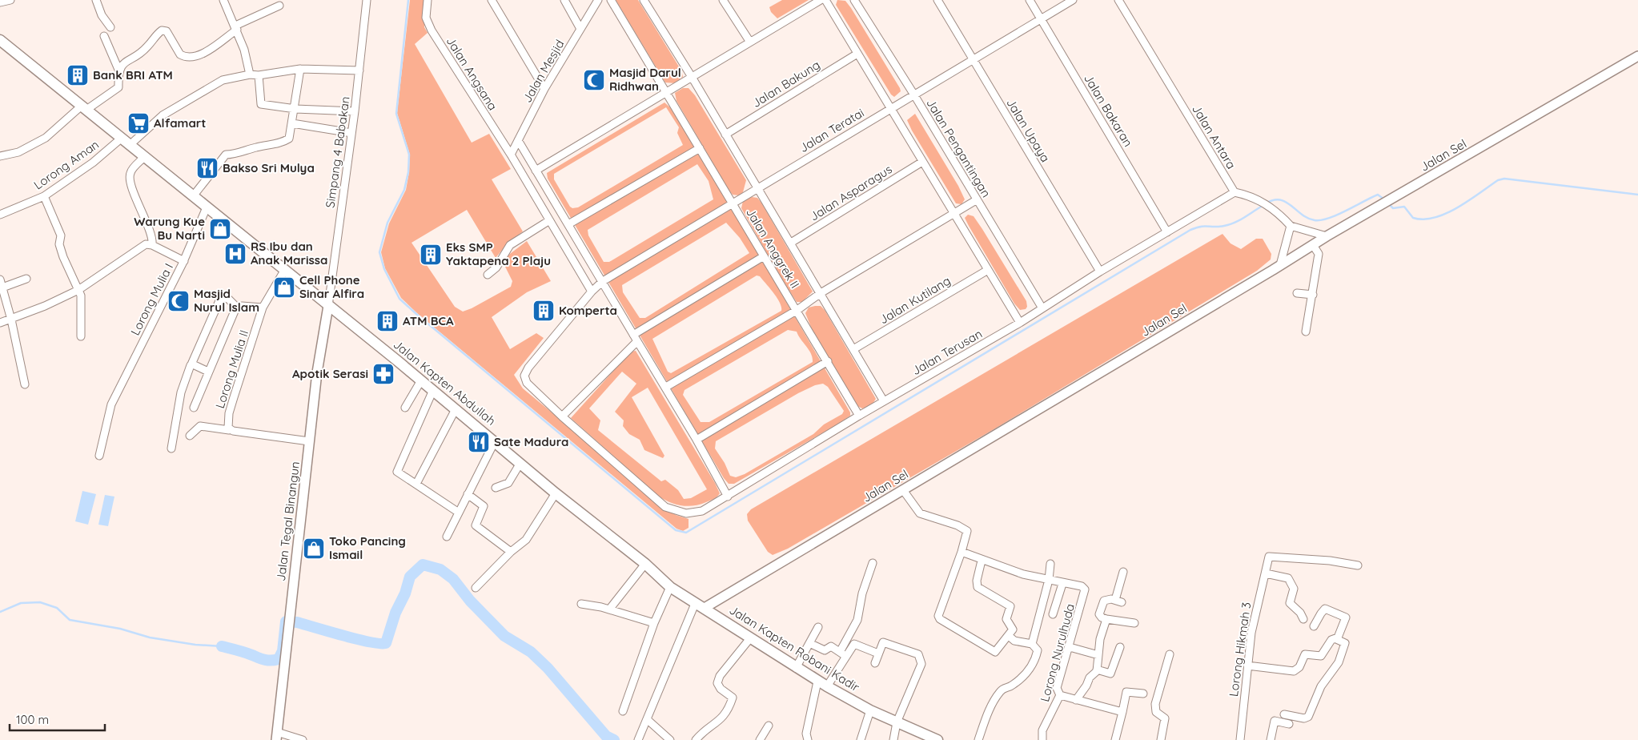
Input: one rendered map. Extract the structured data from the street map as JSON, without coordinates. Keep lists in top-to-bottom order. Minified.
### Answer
{"streets":{"main road":["Jalan Kapten Abdullah","Jalan Kapten Robani Kadir"],"street":["Jalan Mesjid","Jalan Angsana","Jalan Bakung","Jalan Bakaran","Jalan Teratai","Jalan Upaya","Jalan Antara","Jalan Pengantingan","Simpang 4 Babakan","Jalan Sel","Lorong Aman","Jalan Asparagus","Jalan Anggrek II","Lorong Mulia I","Jalan Kutilang","Jalan Terusan","Lorong Mulia II","Jalan Tegal Binangun","Lorong Hikmah 3","Lorong Nurulhuda"]},"crossings":[["Jalan Mesjid","Jalan Angsana"],["Jalan Angsana","Jalan Teratai"],["Jalan Bakaran","Jalan Teratai"],["Jalan Bakaran","Jalan Terusan"],["Jalan Teratai","Jalan Upaya"],["Jalan Teratai","Jalan Pengantingan"],["Jalan Teratai","Jalan Anggrek II"],["Jalan Teratai","Jalan Terusan"],["Jalan Upaya","Jalan Terusan"],["Jalan Antara","Jalan Terusan"],["Jalan Pengantingan","Jalan Terusan"],["Simpang 4 Babakan","Jalan Kapten Abdullah"],["Simpang 4 Babakan","Jalan Tegal Binangun"],["Jalan Sel","Jalan Kapten Abdullah"],["Jalan Sel","Jalan Kapten Robani Kadir"],["Lorong Aman","Jalan Kapten Abdullah"],["Jalan Anggrek II","Jalan Terusan"],["Lorong Mulia I","Jalan Kapten Abdullah"],["Lorong Mulia II","Jalan Kapten Abdullah"],["Jalan Kapten Abdullah","Jalan Tegal Binangun"],["Jalan Kapten Abdullah","Jalan Kapten Robani Kadir"]],"places":{"building":["Bank BRI ATM","Eks SMP Yaktapena 2 Plaju","Komperta","ATM BCA"],"mosque":["Masjid Darul Ridhwan","Masjid Nurul Islam"],"supermarket":["Alfamart"],"restaurant":["Bakso Sri Mulya","Sate Madura"],"shop":["Warung Kue Bu Narti","Cell Phone Sinar Alfira","Toko Pancing Ismail"],"hospital":["RS Ibu dan Anak Marissa"],"pharmacy":["Apotik Serasi"]},"scale_bar":"100 m"}
